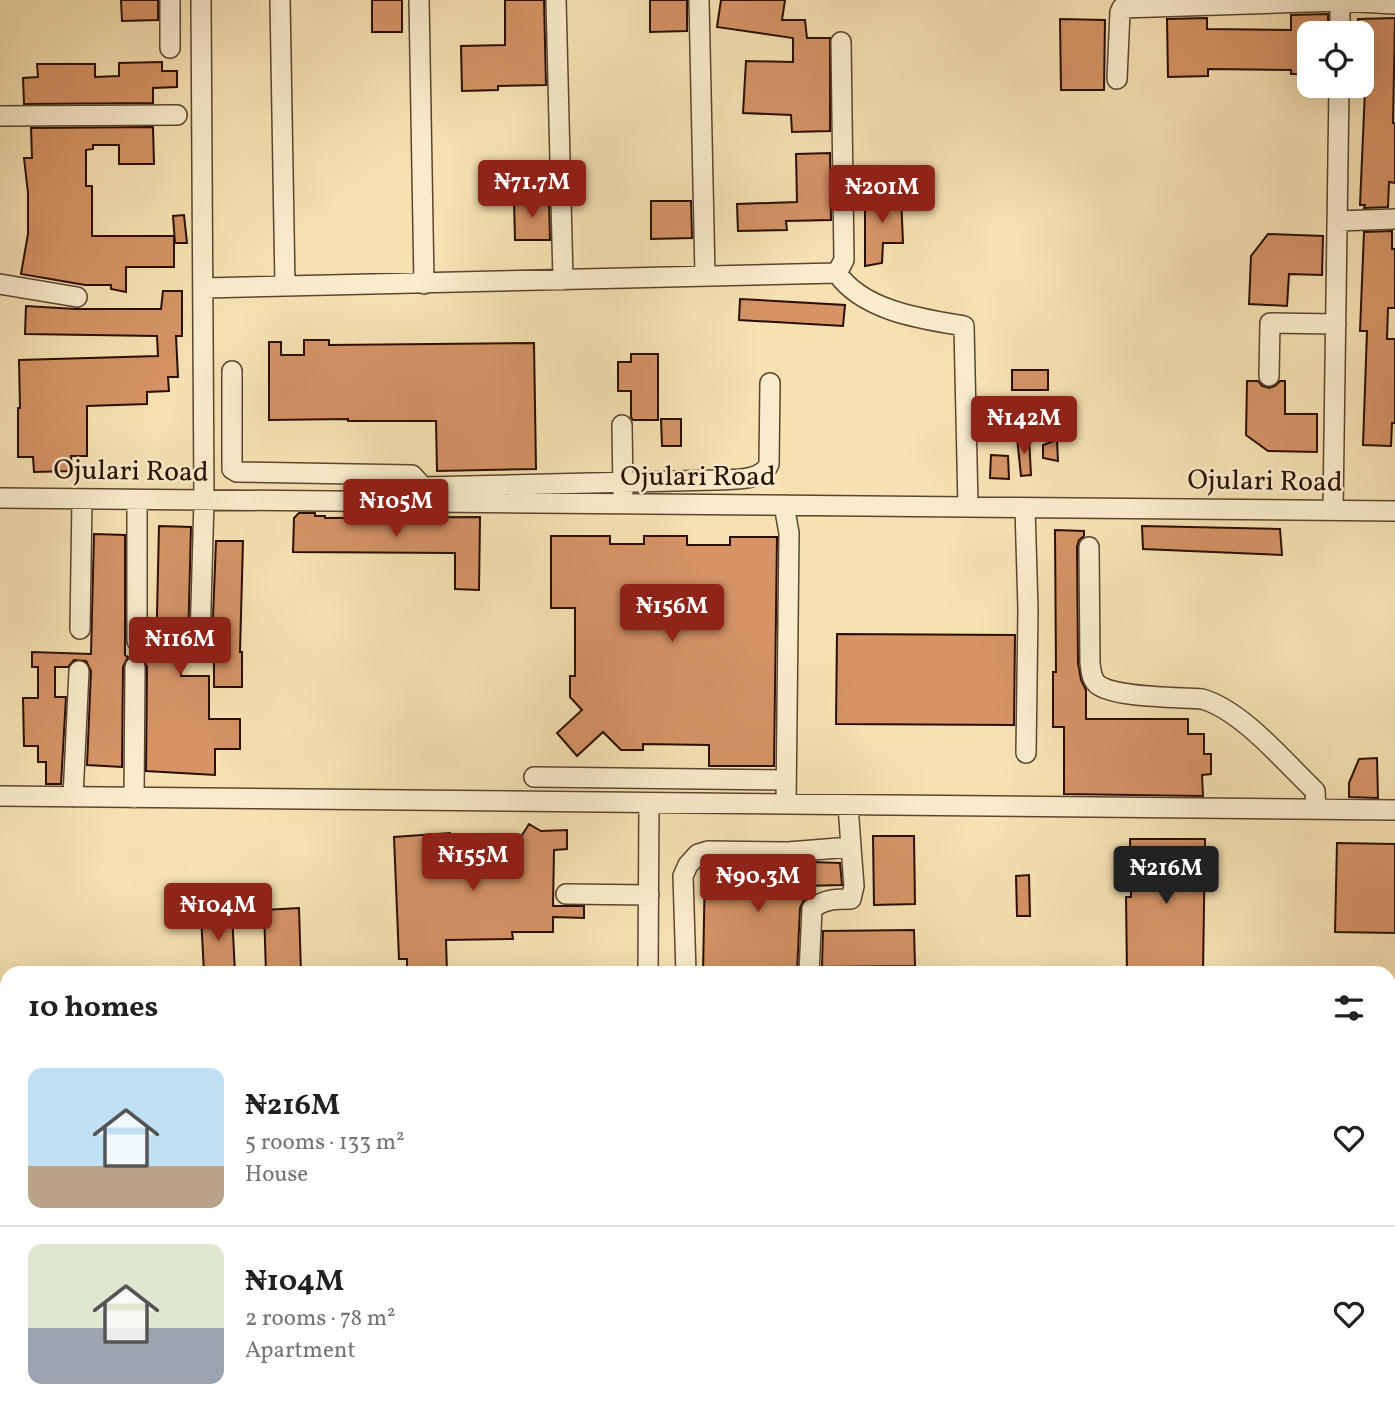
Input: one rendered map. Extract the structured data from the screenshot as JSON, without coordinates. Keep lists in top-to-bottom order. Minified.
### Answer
{"streets":{"street":["Ojulari Road"]},"page":{"price":["₦71.7M","₦201M","₦142M","₦105M","₦156M","₦116M","₦155M","₦216M","₦90.3M","₦104M"],"heading":"10 homes","list":[{"name":"₦216M","note":"5 rooms · 133 m² · House"},{"name":"₦104M","note":"2 rooms · 78 m² · Apartment"}]}}
